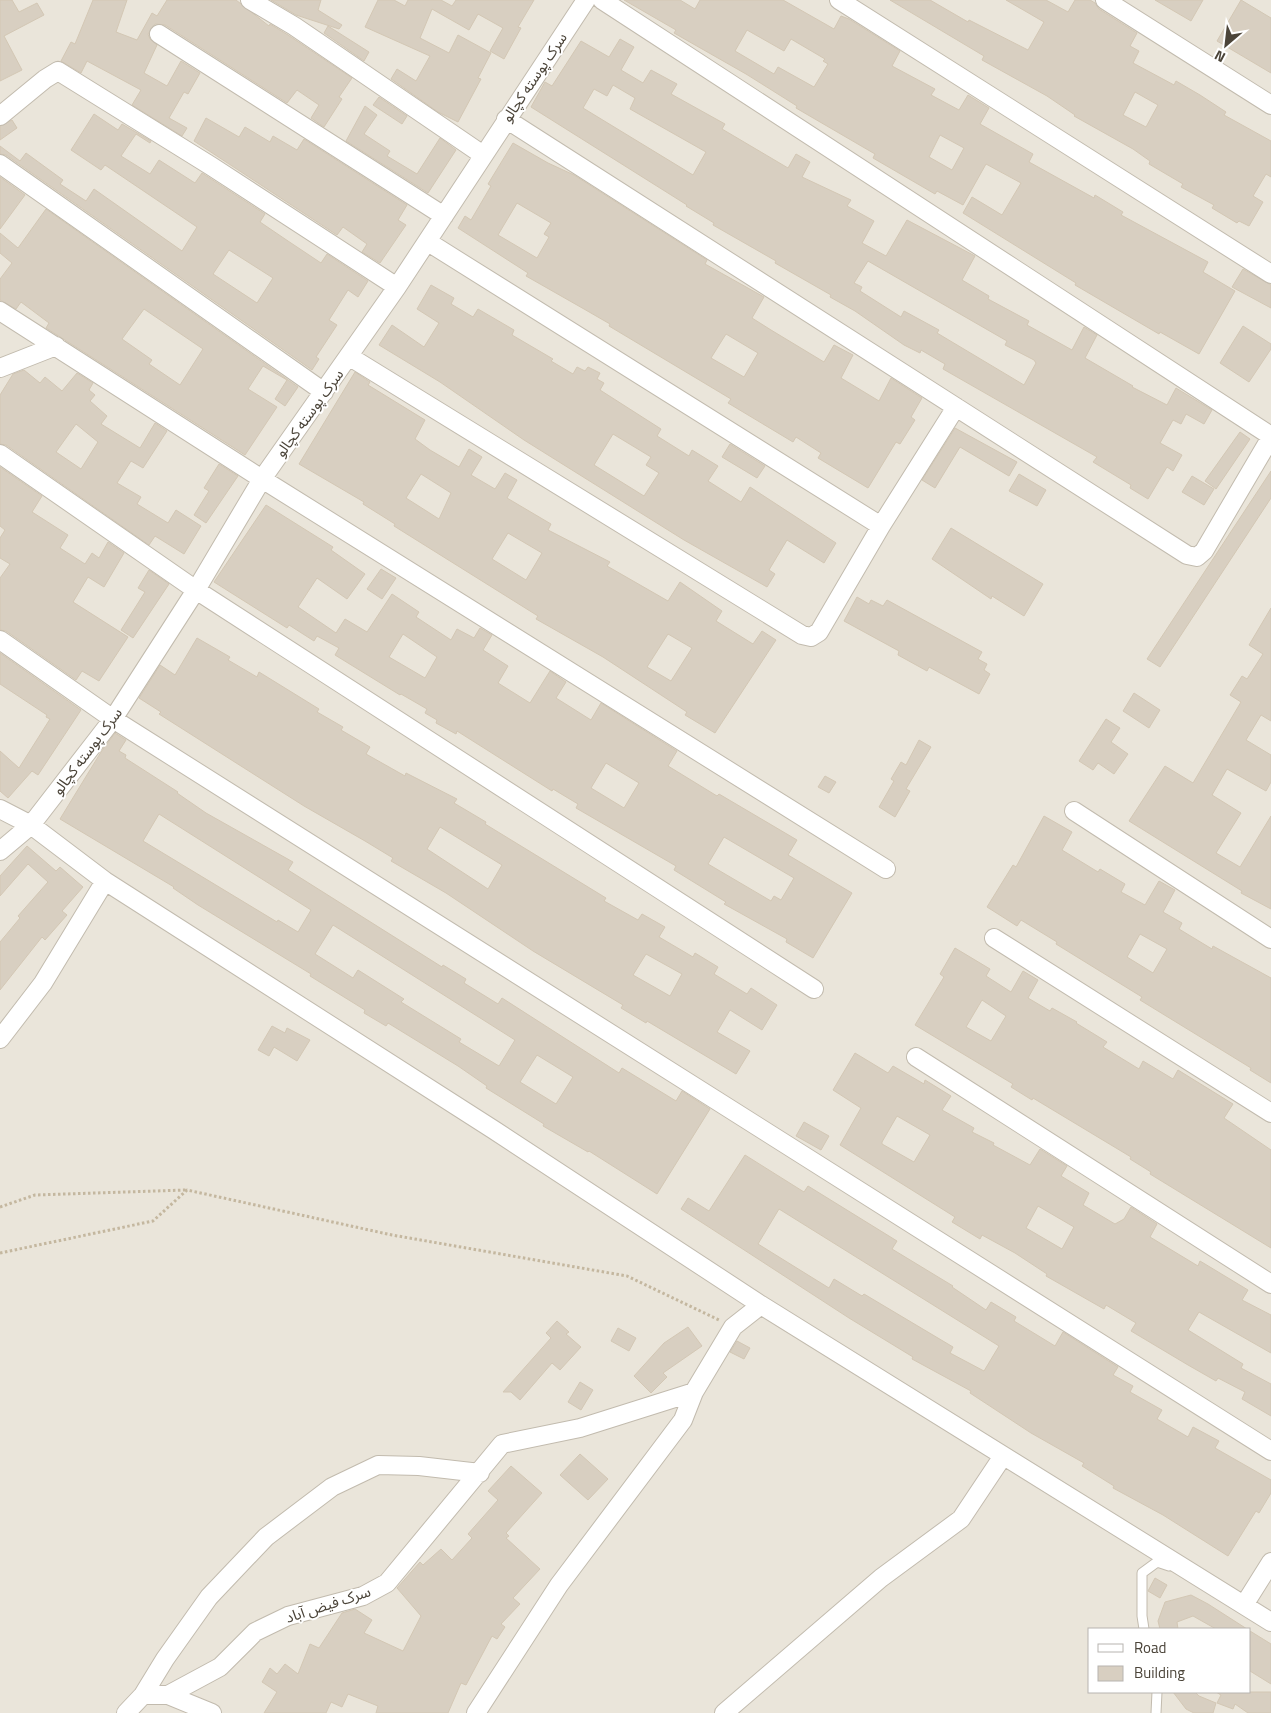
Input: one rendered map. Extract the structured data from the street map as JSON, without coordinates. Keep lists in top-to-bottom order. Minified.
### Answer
{"streets":{"street":["سرک پوسته کچالو","سرک فيض آباد"]},"legend":["Road","Building"],"north":"bottom left"}
